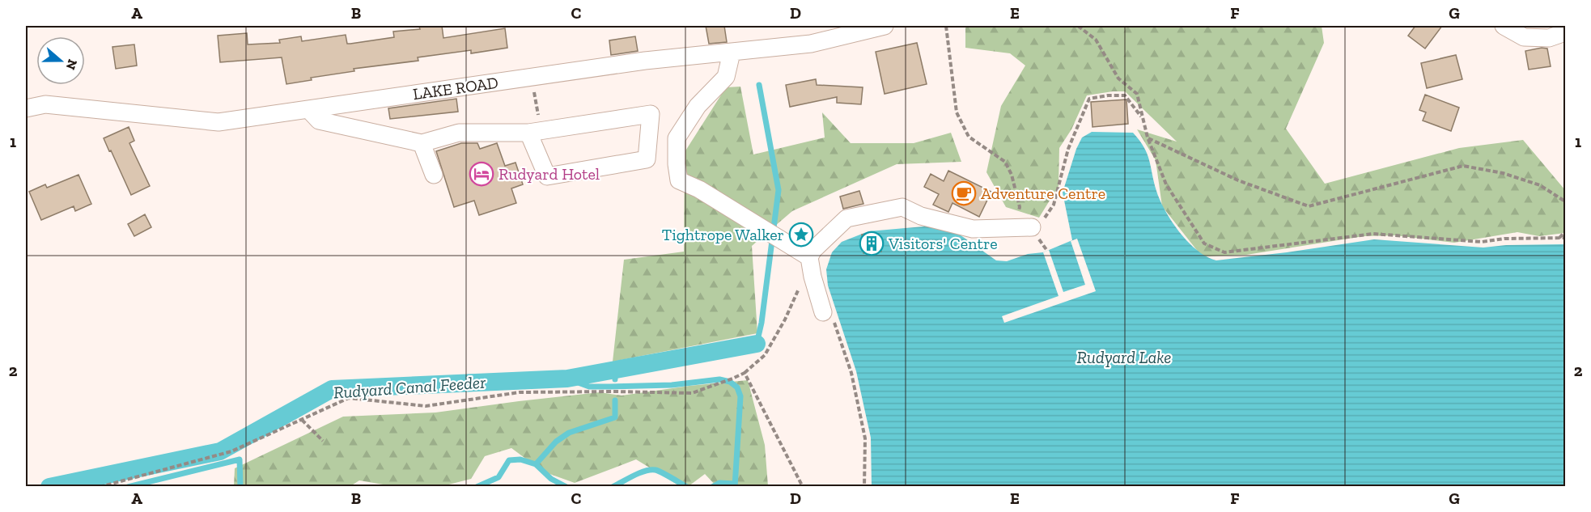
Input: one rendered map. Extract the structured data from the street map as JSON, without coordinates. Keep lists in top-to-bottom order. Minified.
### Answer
{"streets":{"street":["LAKE ROAD"]},"water":["Rudyard Lake","Rudyard Canal Feeder"],"places":{"hotel":["Rudyard Hotel"],"cafe":["Adventure Centre"],"place":["Tightrope Walker"],"building":["Visitors' Centre"]},"north":"right","grid":{"columns":["A","B","C","D","E","F","G"],"rows":["1","2"]}}
